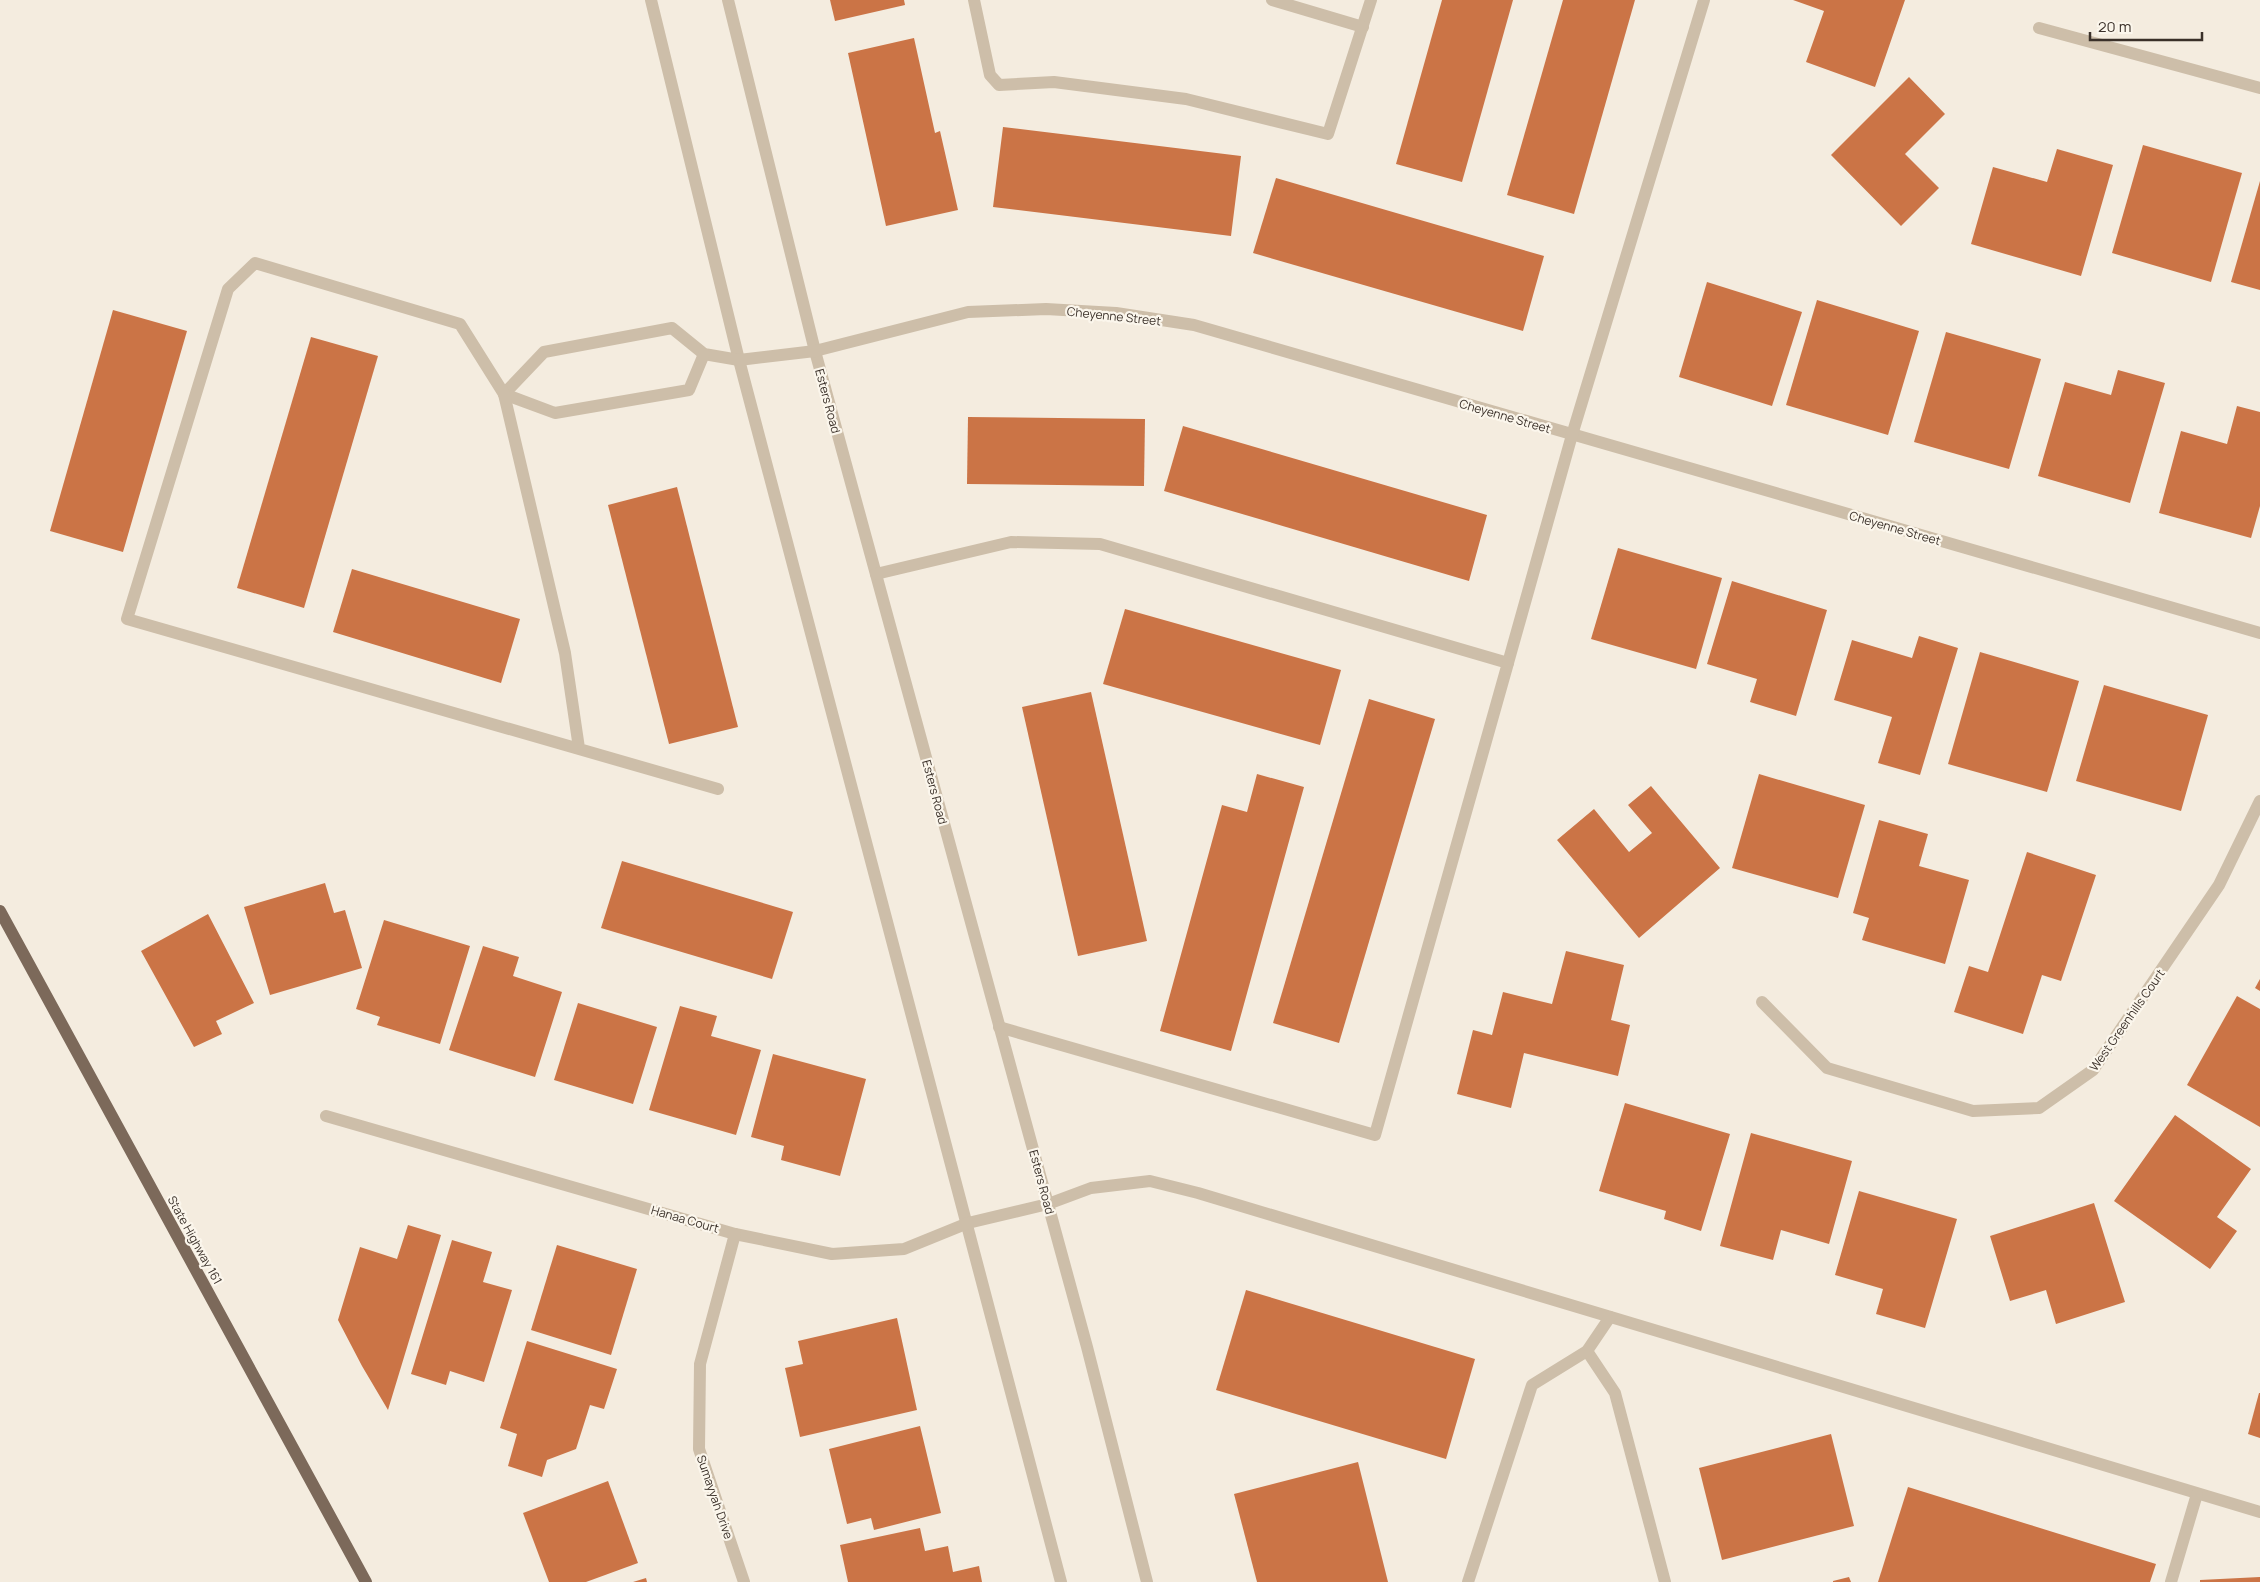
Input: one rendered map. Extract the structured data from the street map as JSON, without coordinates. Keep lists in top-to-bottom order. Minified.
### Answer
{"streets":{"main road":["State Highway 161"],"street":["Cheyenne Street","Esters Road","West Greenhills Court","Hanaa Court","Sumayyah Drive"]},"crossings":[["Cheyenne Street","Esters Road"],["Esters Road","Hanaa Court"],["Hanaa Court","Sumayyah Drive"]],"scale_bar":"20 m"}
